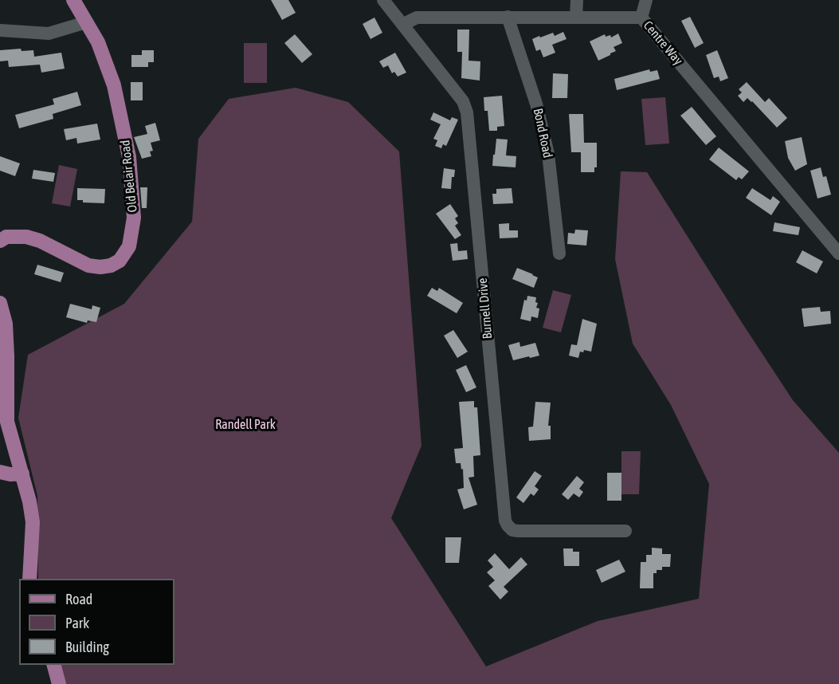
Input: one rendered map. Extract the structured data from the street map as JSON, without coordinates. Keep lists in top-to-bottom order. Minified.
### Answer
{"streets":{"main road":["Old Belair Road"],"street":["Centre Way","Bond Road","Burnell Drive"]},"crossings":[["Centre Way","Bond Road"],["Centre Way","Burnell Drive"]],"parks":["Randell Park"],"legend":["Road","Park","Building"]}
